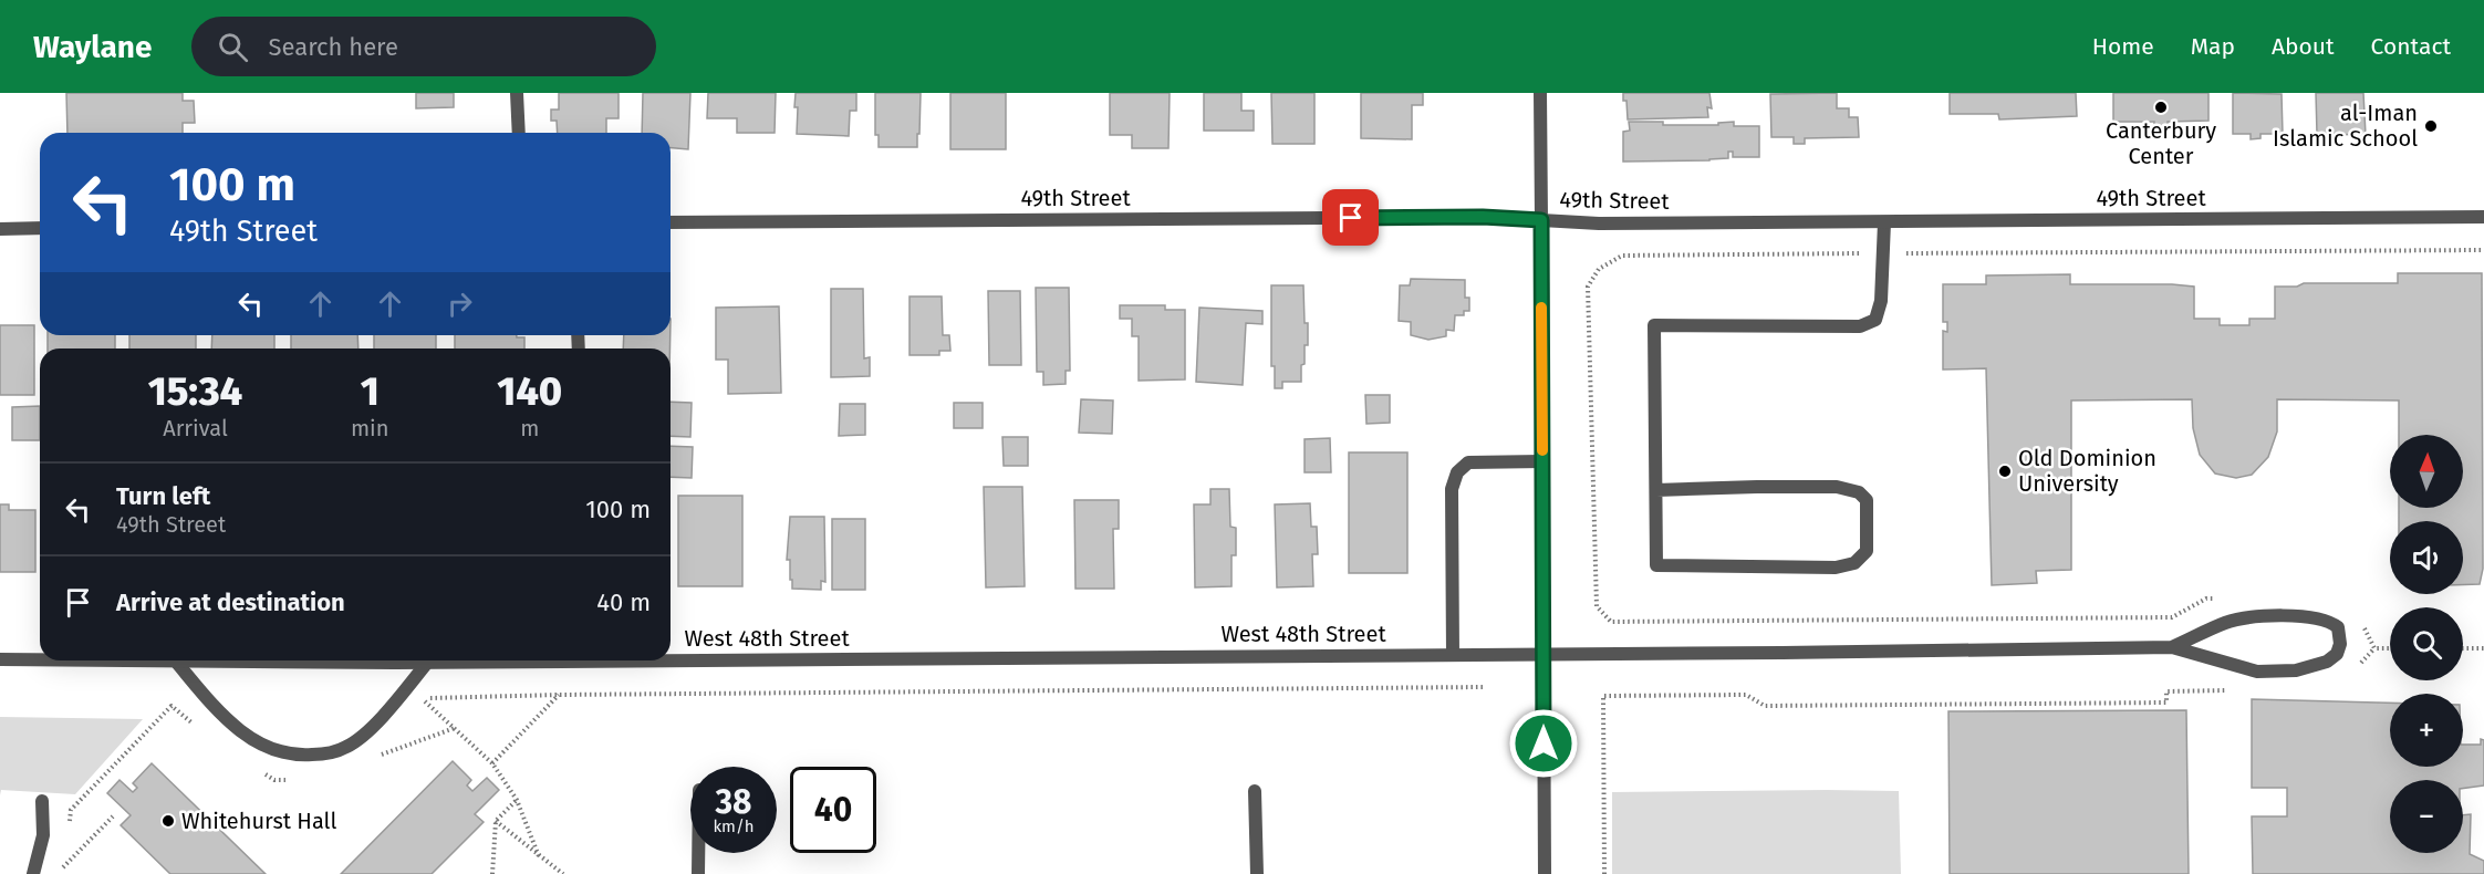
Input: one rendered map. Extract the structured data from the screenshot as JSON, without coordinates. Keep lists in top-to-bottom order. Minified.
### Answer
{"streets":{"street":["49th Street","West 48th Street"]},"places":["Canterbury Center","al-Iman Islamic School","Old Dominion University","Whitehurst Hall"],"north":"top","page":{"header":"Waylane","search":"Search here","nav":["Home","Map","About","Contact"],"turn":["100 m","49th Street"],"eta":["15:34","Arrival","1","min","140","m"],"map_buttons":["+","−"],"list":[{"name":"Turn left","note":"49th Street","value":"100 m"},{"name":"Arrive at destination","value":"40 m"}],"speed":"38 km/h","limit":"40"}}
